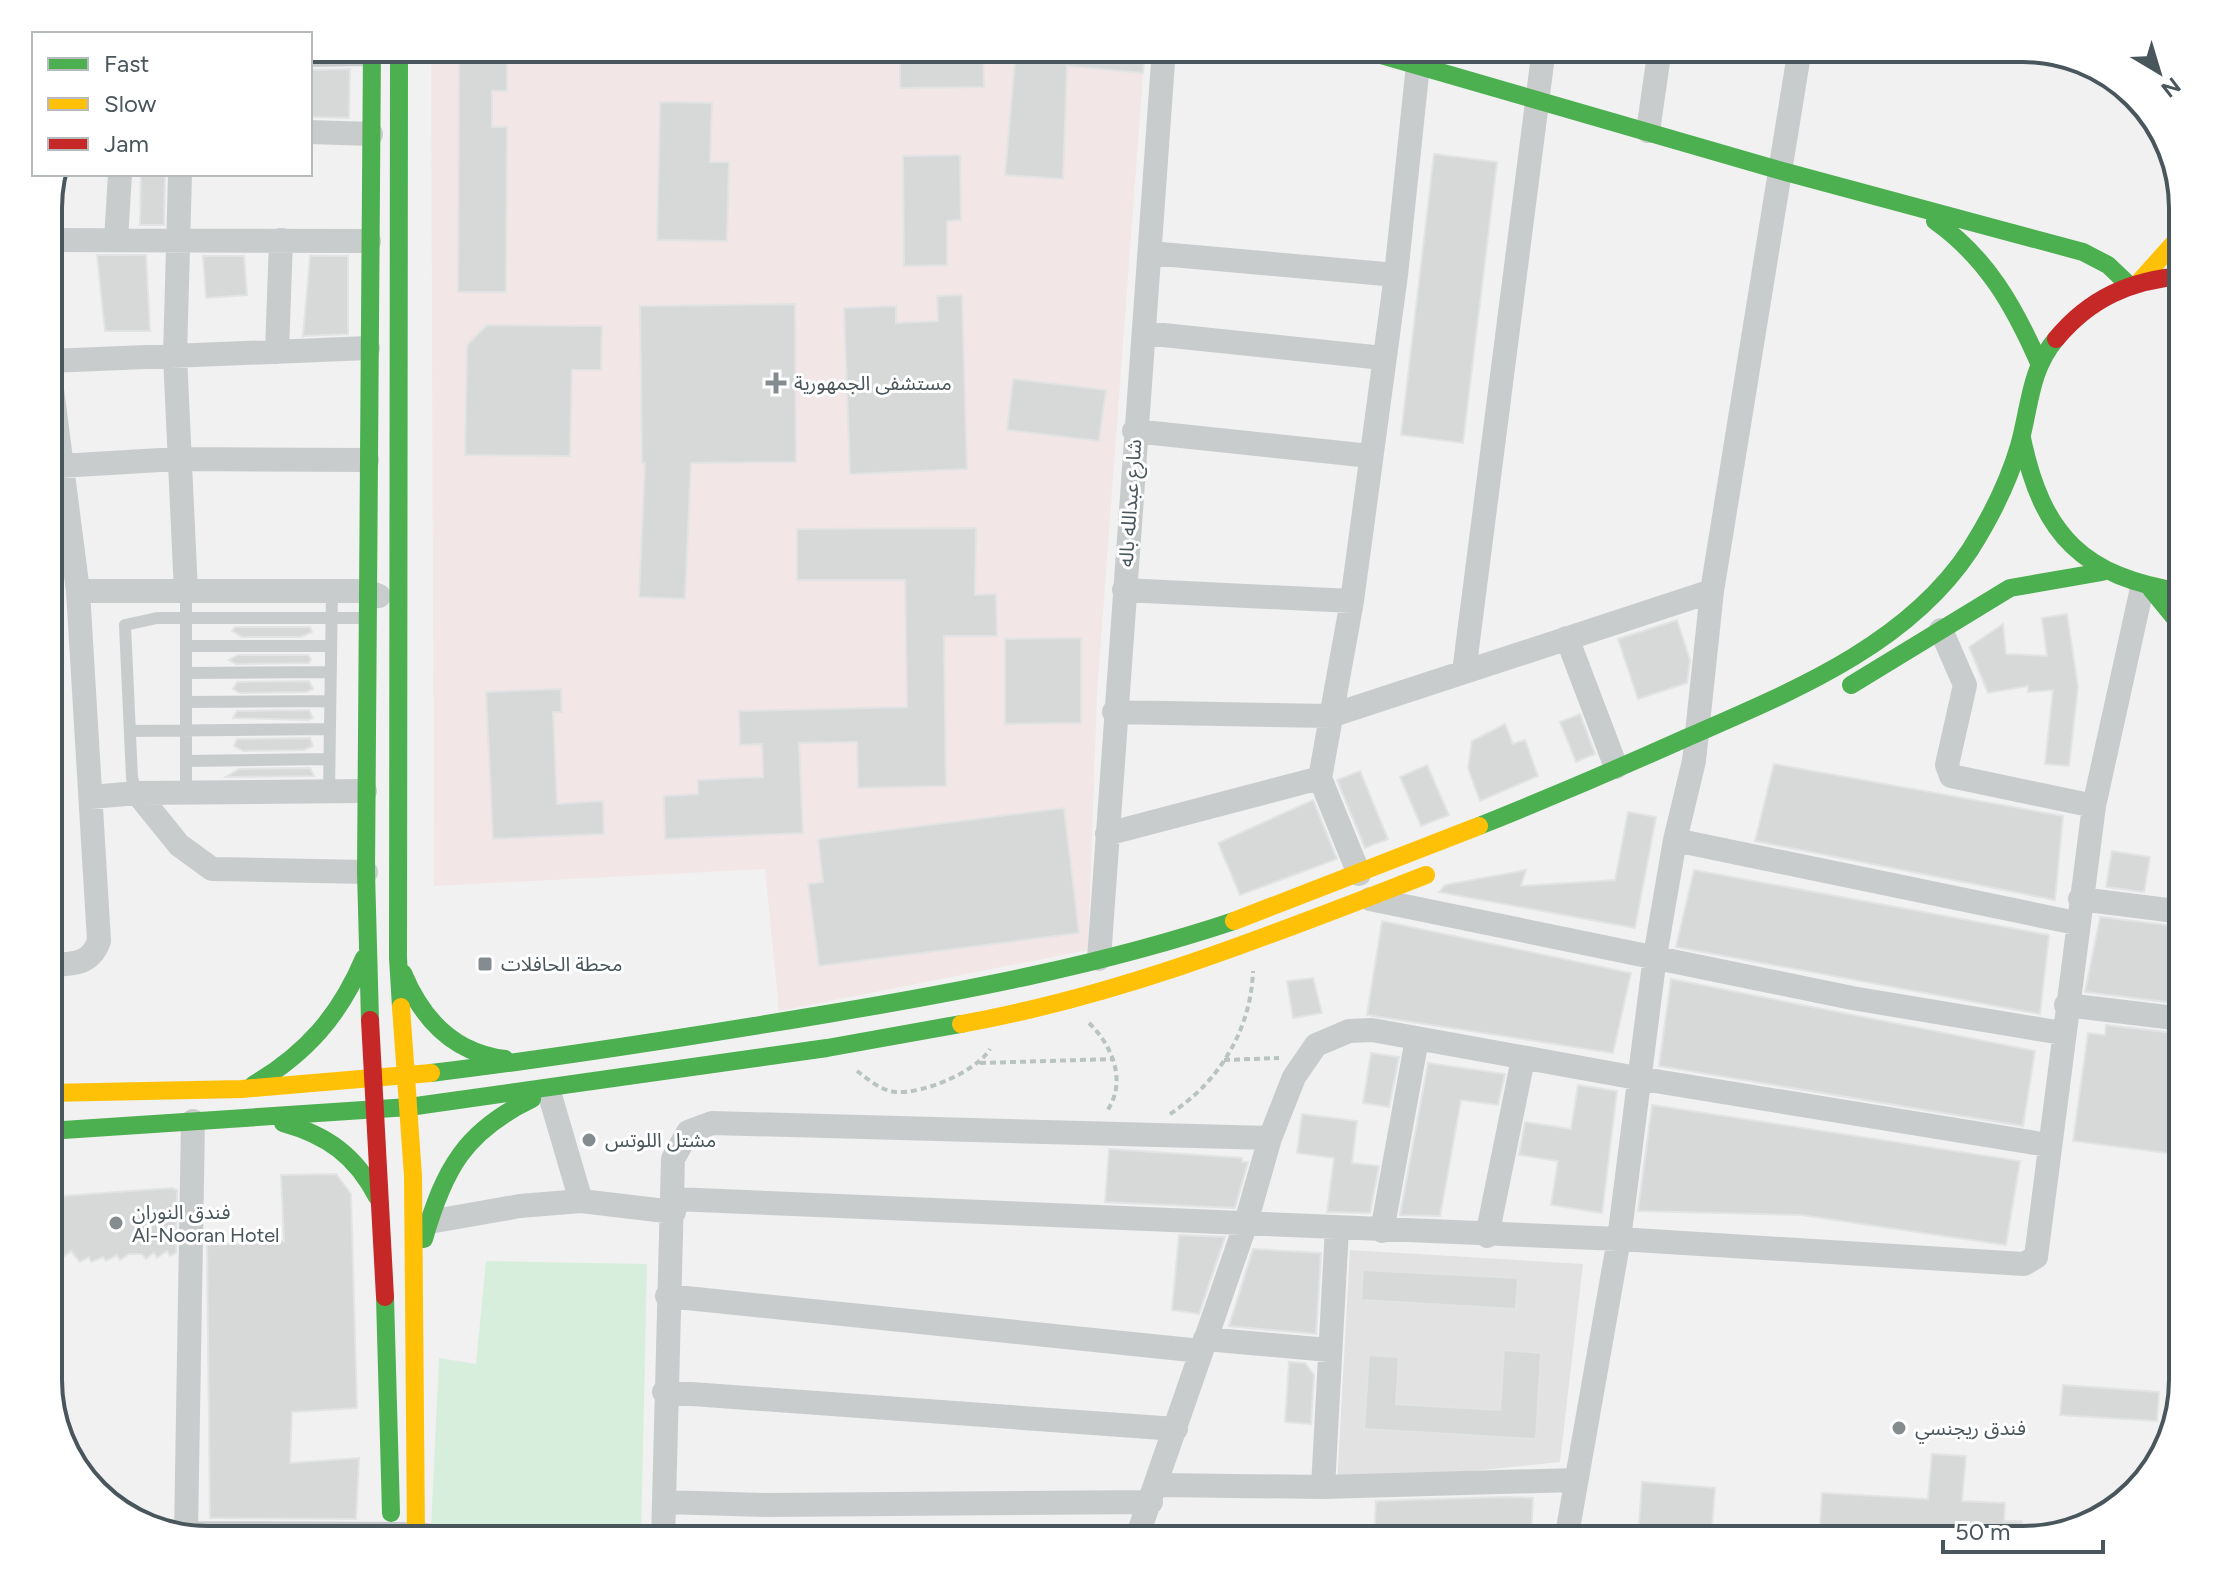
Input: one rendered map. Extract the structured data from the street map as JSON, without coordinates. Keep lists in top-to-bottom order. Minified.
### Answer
{"streets":{"street":["شارع عبدالله باله"]},"places":{"health":["مستشفى الجمهورية"],"transit":["محطة الحافلات"],"other":["مشتل اللوتس","فندق النوران Al-Nooran Hotel","فندق ريجنسي"]},"legend":["Fast","Slow","Jam"],"scale_bar":"50 m","north":"bottom right"}
